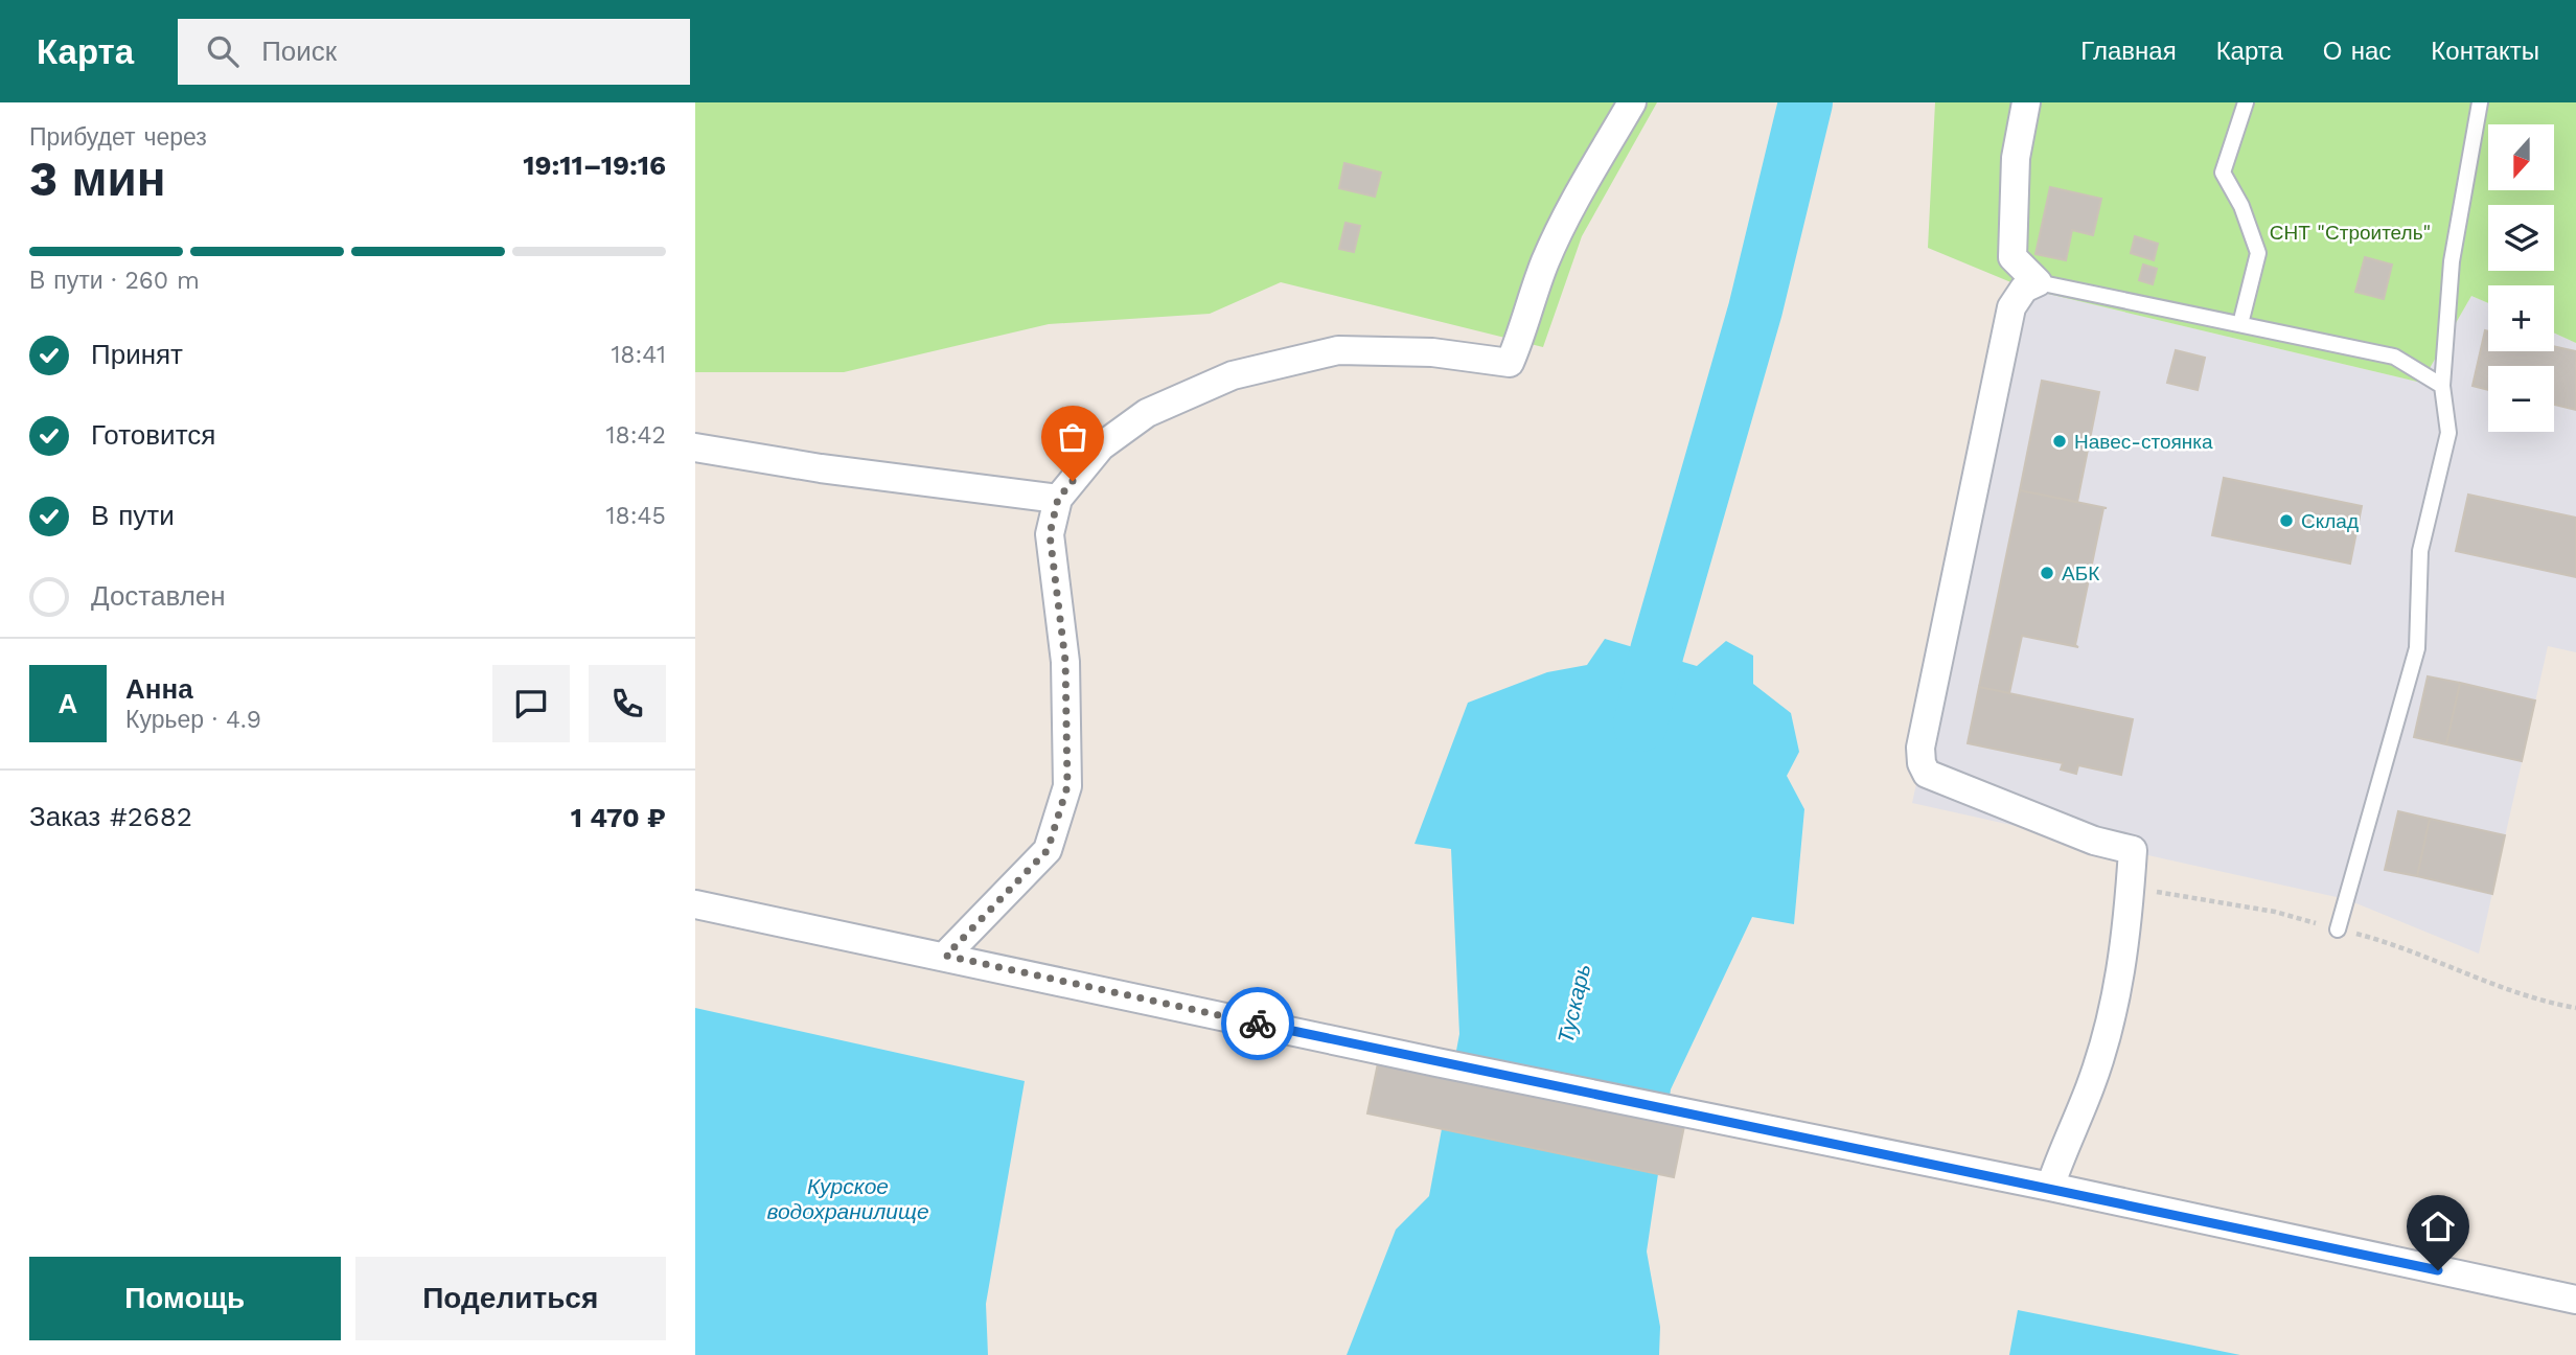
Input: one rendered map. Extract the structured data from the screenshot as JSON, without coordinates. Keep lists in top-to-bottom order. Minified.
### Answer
{"water":["Тускарь","Курское водохранилище"],"parks":["СНТ \"Строитель\""],"places":["Навес-стоянка","Склад","АБК"],"north":"bottom","page":{"header":"Карта","search":"Поиск","nav":["Главная","Карта","О нас","Контакты"],"heading":["3 мин","Прибудет через","19:11–19:16"],"panel":["Анна","Курьер · 4.9","Заказ #2682","1 470 ₽"],"map_buttons":["+","−"],"bar":"В пути · 260 m","list":[["Принят","18:41"],["Готовится","18:42"],["В пути","18:45"],"Доставлен"],"round":"А","buttons":["Помощь","Поделиться"]}}
